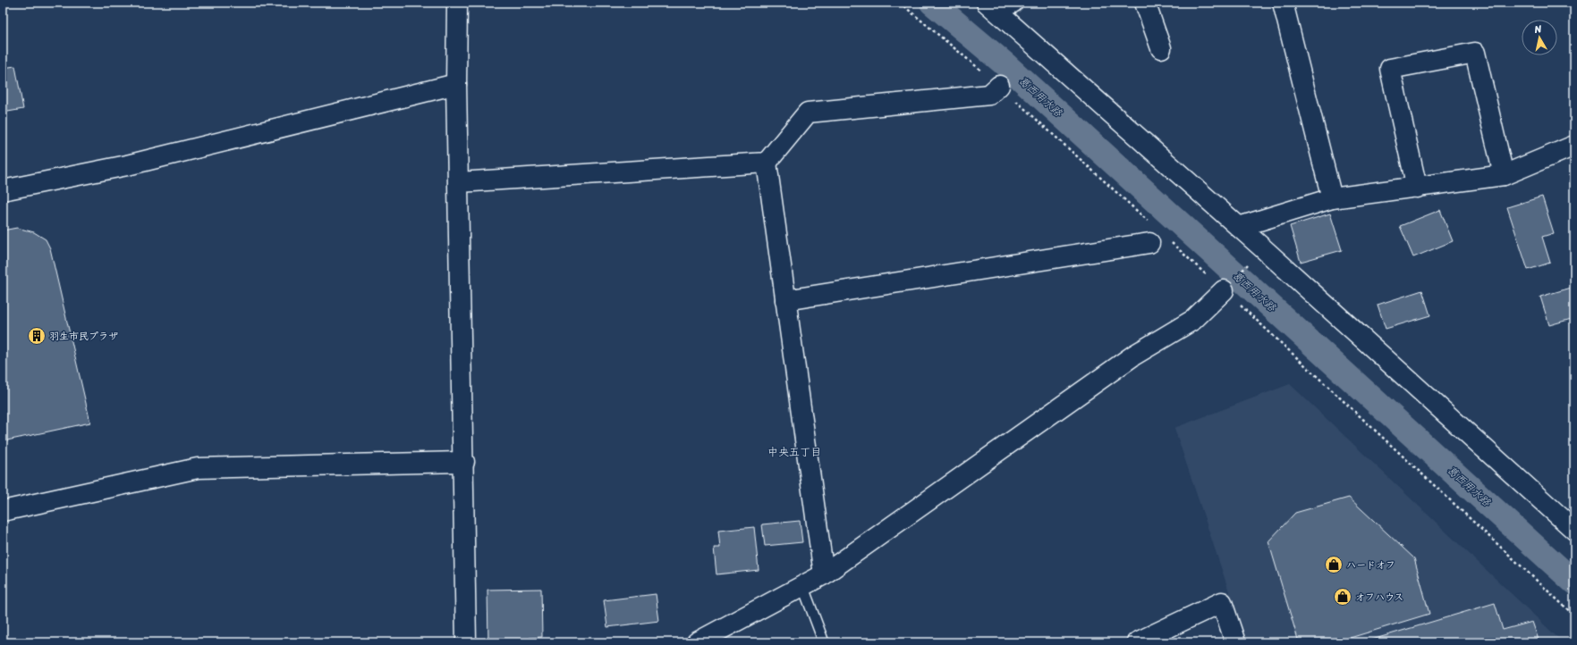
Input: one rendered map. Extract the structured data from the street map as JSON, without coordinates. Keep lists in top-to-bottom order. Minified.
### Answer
{"districts":["中央五丁目"],"water":["葛西用水路"],"places":{"building":["羽生市民プラザ"],"shop":["ハードオフ","オフハウス"]},"north":"top"}
